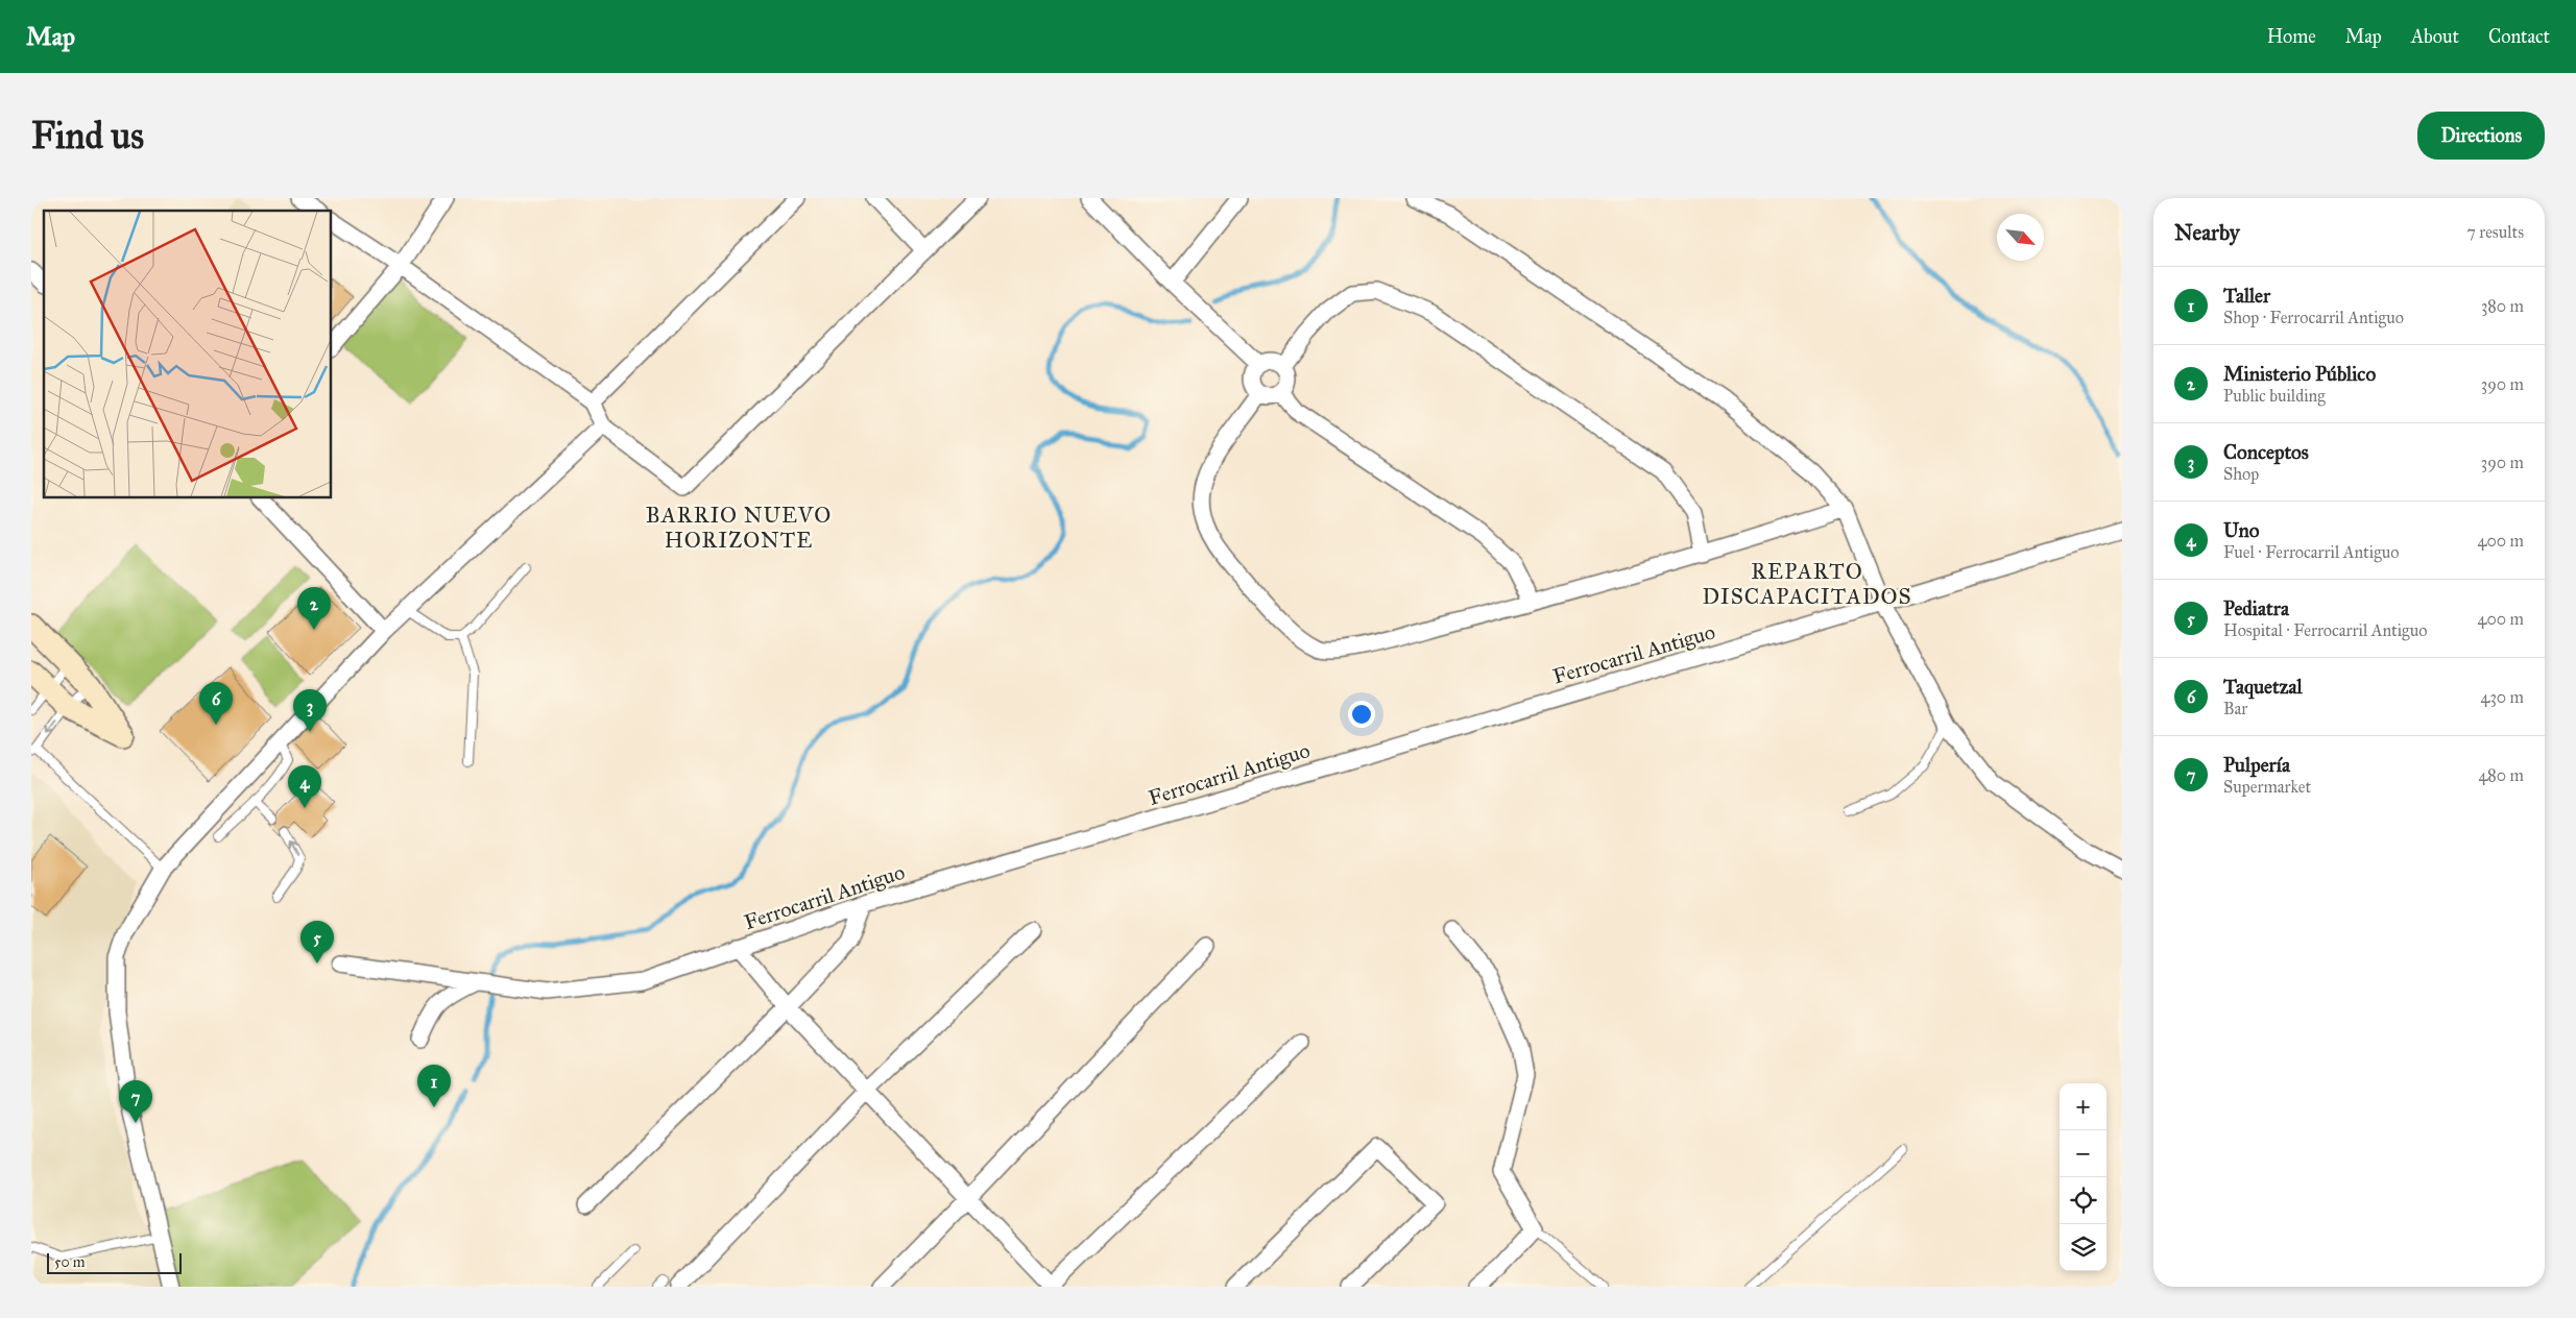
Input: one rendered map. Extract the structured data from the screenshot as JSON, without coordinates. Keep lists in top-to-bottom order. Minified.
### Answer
{"streets":{"street":["Ferrocarril Antiguo"]},"districts":["BARRIO NUEVO HORIZONTE","REPARTO DISCAPACITADOS"],"scale_bar":"50 m","north":"bottom right","page":{"header":"Map","nav":["Home","Map","About","Contact"],"buttons":"Directions","title":"Find us","heading":["Nearby","7 results"],"list":[{"mark":"1","name":"Taller","note":"Shop · Ferrocarril Antiguo","value":"380 m"},{"mark":"2","name":"Ministerio Público","note":"Public building","value":"390 m"},{"mark":"3","name":"Conceptos","note":"Shop","value":"390 m"},{"mark":"4","name":"Uno","note":"Fuel · Ferrocarril Antiguo","value":"400 m"},{"mark":"5","name":"Pediatra","note":"Hospital · Ferrocarril Antiguo","value":"400 m"},{"mark":"6","name":"Taquetzal","note":"Bar","value":"430 m"},{"mark":"7","name":"Pulpería","note":"Supermarket","value":"480 m"}],"pins":["2","6","3","4","5","1","7"],"map_buttons":["+","−"],"scale":"50 m"}}
